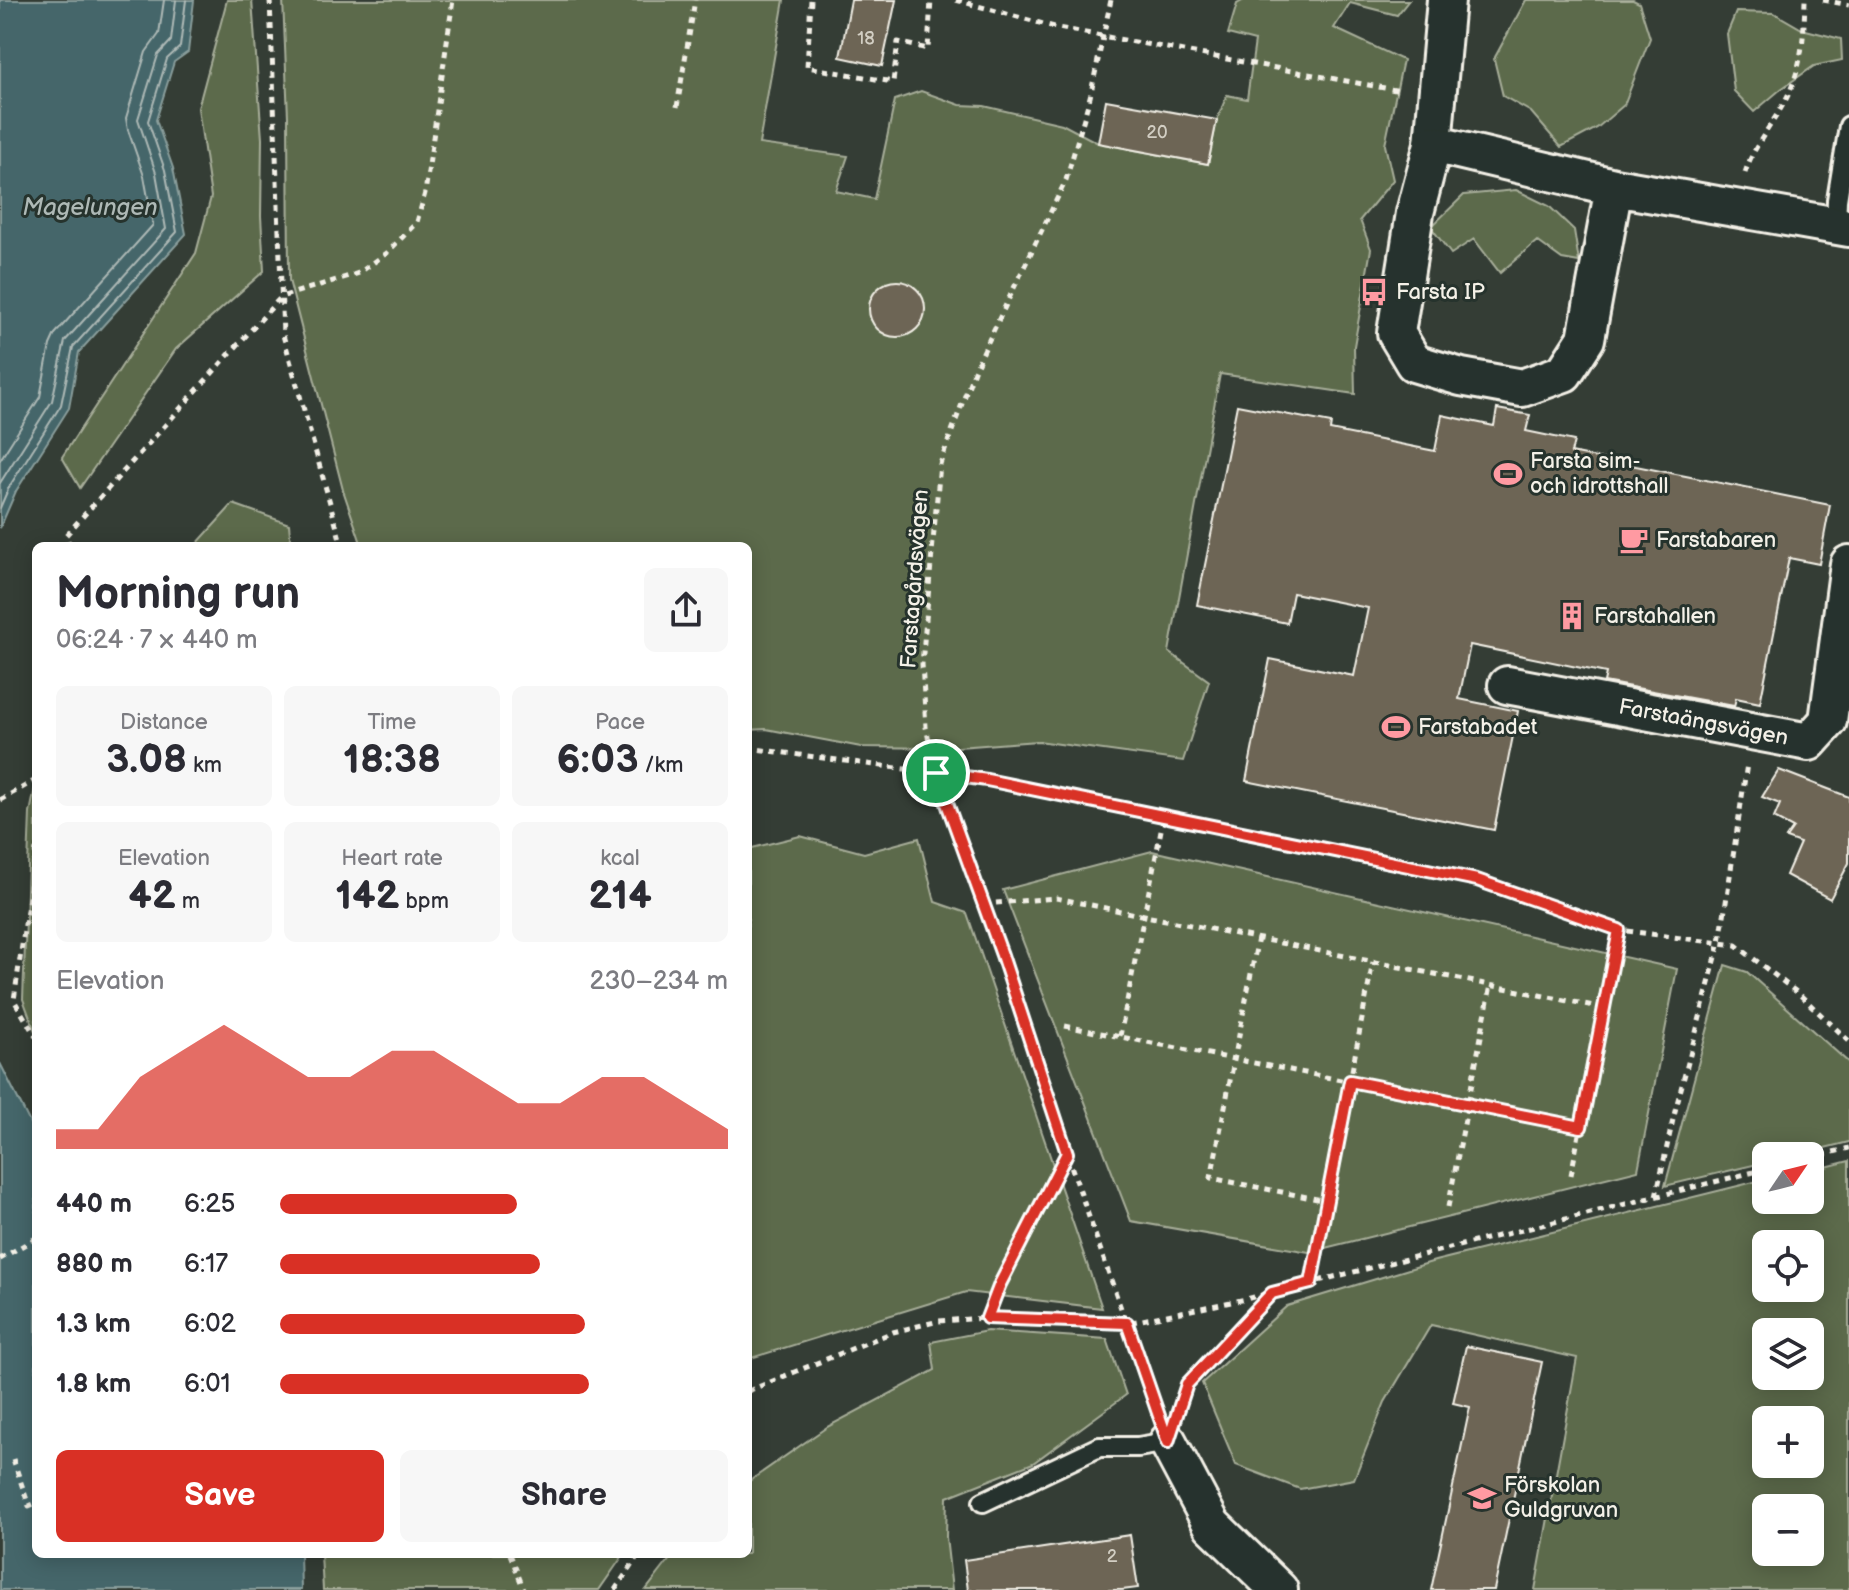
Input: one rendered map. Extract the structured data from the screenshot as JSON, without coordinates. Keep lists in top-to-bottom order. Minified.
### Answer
{"streets":{"street":["Farstaängsvägen"],"path":["Farstagårdsvägen"]},"water":["Magelungen"],"places":{"bus stop":["Farsta IP"],"sports":["Farsta sim- och idrottshall","Farstabadet"],"cafe":["Farstabaren"],"building":["Farstahallen"],"school or university":["Förskolan Guldgruvan"]},"house_numbers":["18","20","2"],"north":"top right","page":{"heading":["Morning run","06:24 · 7 × 440 m"],"stats":[["Distance","3.08 km"],["Time","18:38"],["Pace","6:03 /km"],["Elevation","42 m"],["Heart rate","142 bpm"],["kcal","214"]],"chart":["Elevation","230–234 m"],"map_buttons":["+","−"],"list":[{"name":"440 m","note":"6:25"},{"name":"880 m","note":"6:17"},{"name":"1.3 km","note":"6:02"},{"name":"1.8 km","note":"6:01"}],"buttons":["Save","Share"]}}
